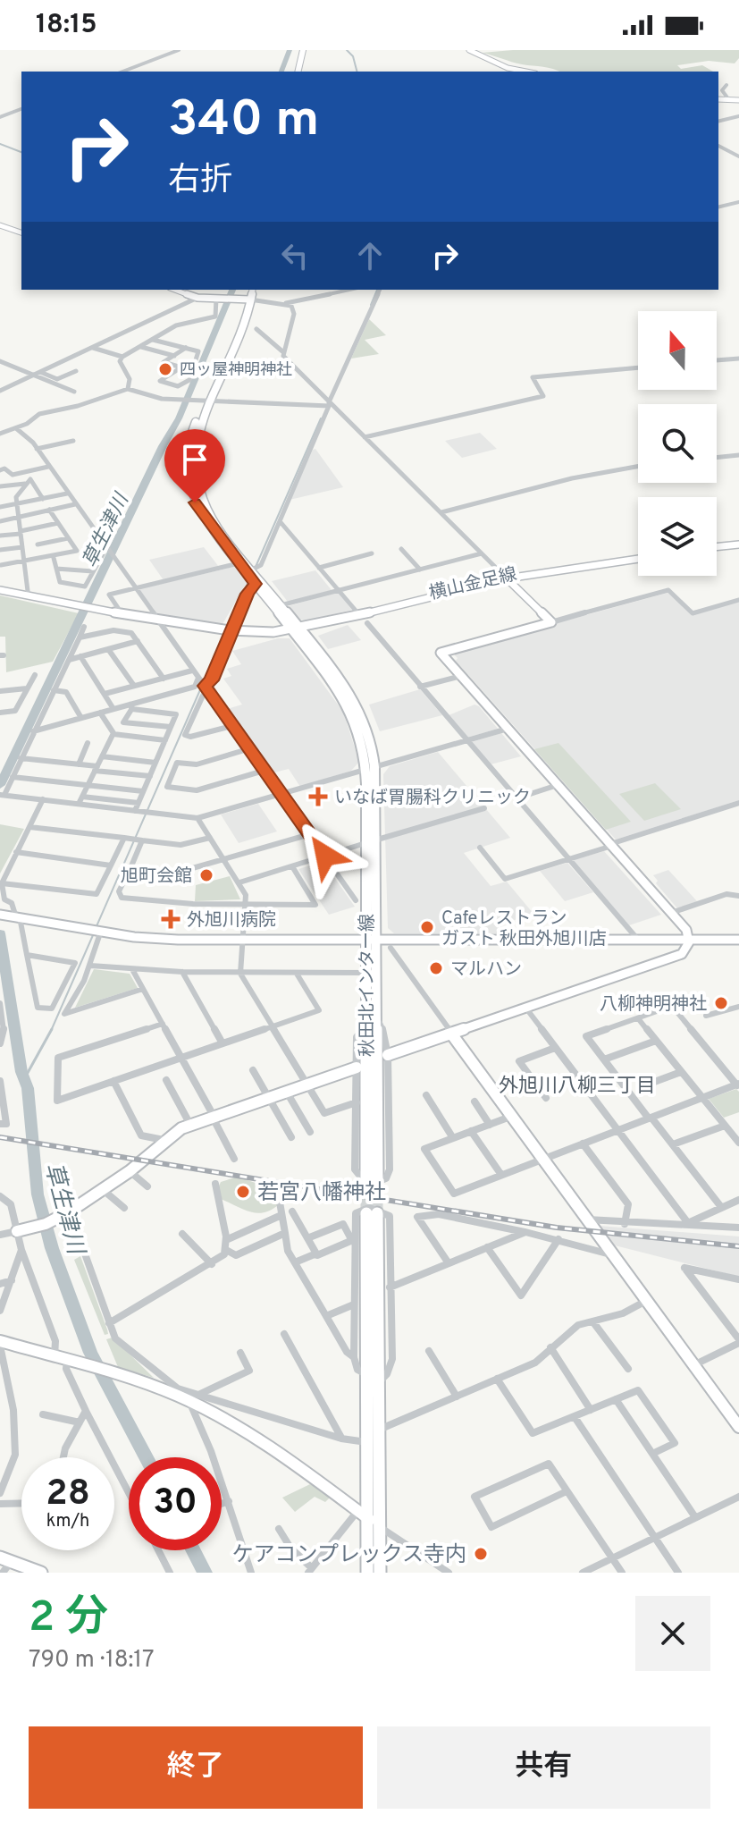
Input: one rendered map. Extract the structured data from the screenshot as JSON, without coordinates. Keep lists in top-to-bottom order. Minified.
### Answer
{"streets":{"main road":["秋田北インター線"],"street":["横山金足線"]},"crossings":[["横山金足線","秋田北インター線"]],"districts":["外旭川八柳三丁目"],"water":["草生津川"],"places":{"other":["四ッ屋神明神社","旭町会館","Cafeレストラン ガスト 秋田外旭川店","マルハン","八柳神明神社","若宮八幡神社","ケアコンプレックス寺内"],"health":["いなば胃腸科クリニック","外旭川病院"]},"north":"top","page":{"status":"18:15","turn":["340 m","右折"],"speed":"28 km/h","limit":"30","heading":["2 分","790 m · 18:17"],"buttons":["終了","共有"]}}
